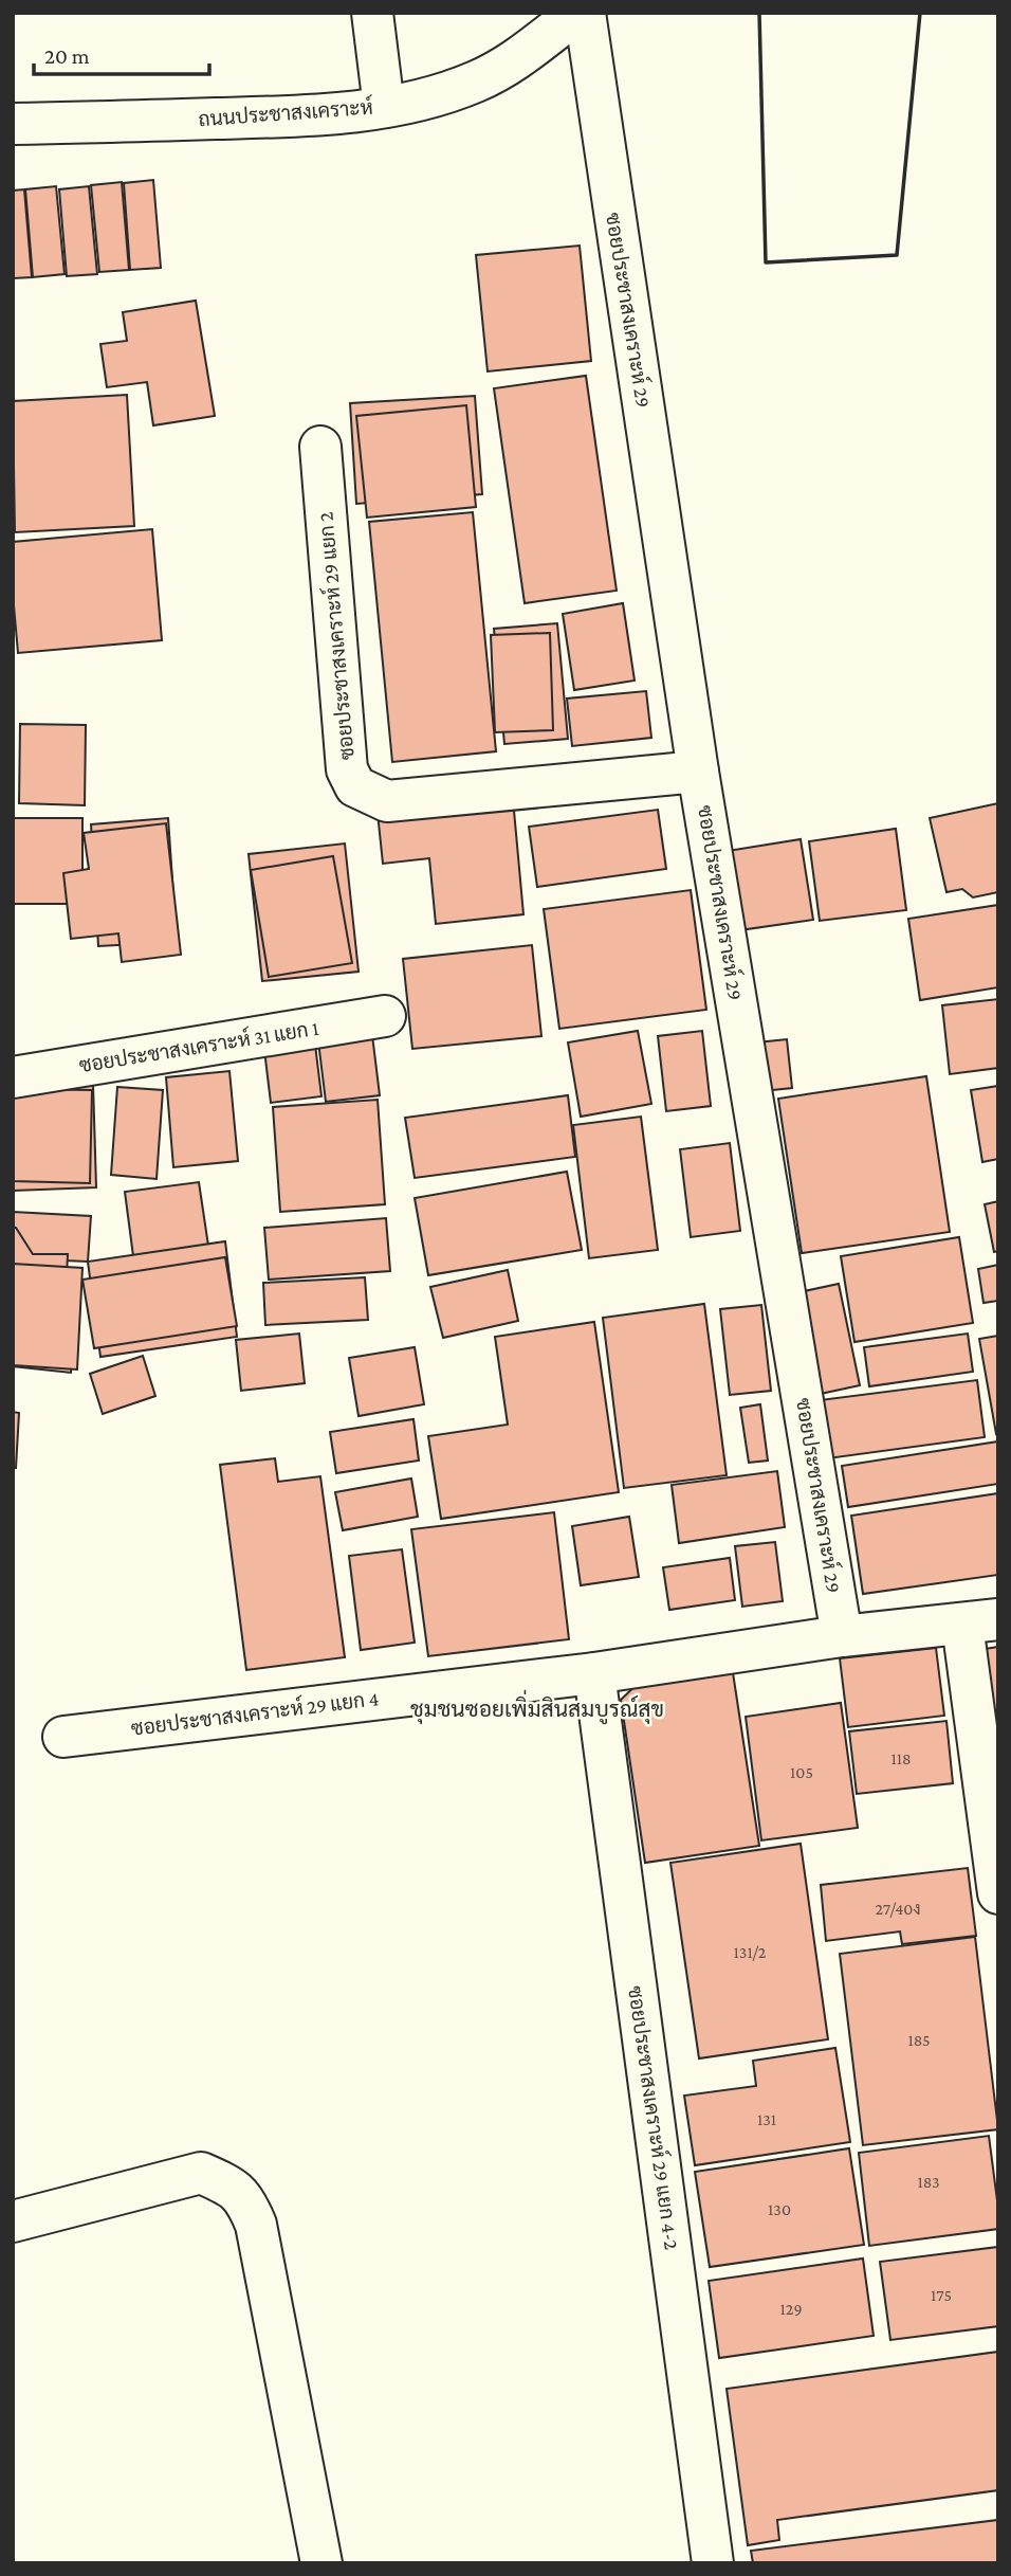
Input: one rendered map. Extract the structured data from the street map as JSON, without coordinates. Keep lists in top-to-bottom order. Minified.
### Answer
{"streets":{"street":["ถนนประชาสงเคราะห์","ซอยประชาสงเคราะห์ 29","ซอยประชาสงเคราะห์ 29 แยก 2","ซอยประชาสงเคราะห์ 31 แยก 1","ซอยประชาสงเคราะห์ 29 แยก 4","ซอยประชาสงเคราะห์ 29 แยก 4-2"]},"crossings":[["ซอยประชาสงเคราะห์ 29","ซอยประชาสงเคราะห์ 29 แยก 2"],["ซอยประชาสงเคราะห์ 29","ซอยประชาสงเคราะห์ 29 แยก 4"],["ซอยประชาสงเคราะห์ 29 แยก 4","ซอยประชาสงเคราะห์ 29 แยก 4-2"]],"districts":["ชุมชนซอยเพิ่มสินสมบูรณ์สุข"],"house_numbers":["118","105","27/40ง","131/2","185","131","183","130","175","129"],"scale_bar":"20 m"}
